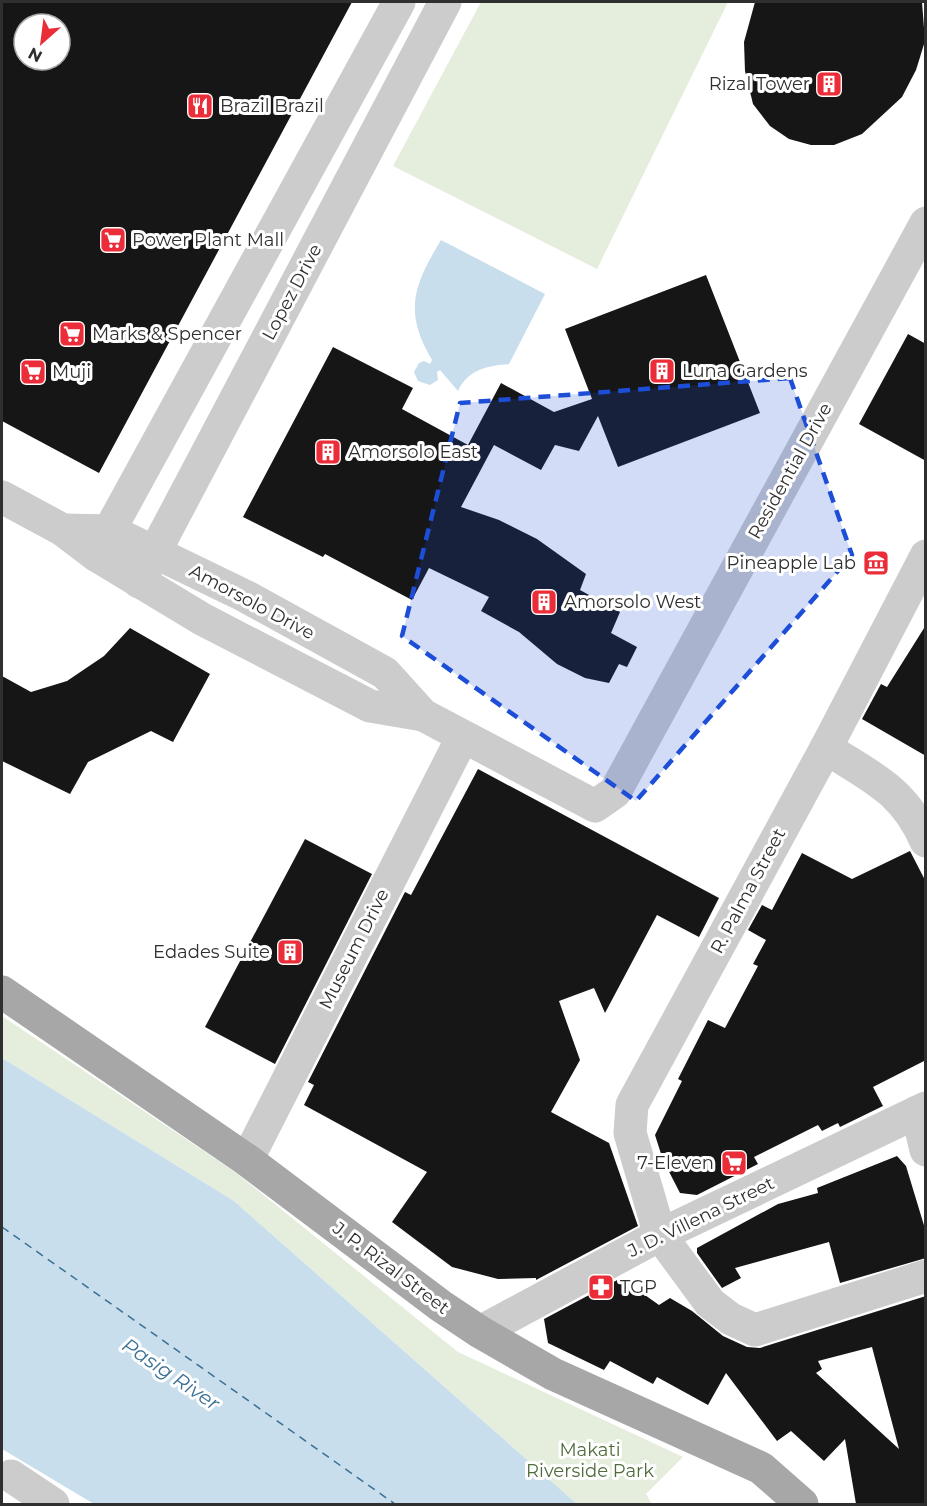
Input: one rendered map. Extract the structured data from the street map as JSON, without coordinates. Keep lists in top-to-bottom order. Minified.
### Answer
{"streets":{"main road":["J. P. Rizal Street"],"street":["Lopez Drive","Residential Drive","Amorsolo Drive","R. Palma Street","Museum Drive","J. D. Villena Street"]},"crossings":[["Lopez Drive","Amorsolo Drive"],["Residential Drive","Amorsolo Drive"],["Amorsolo Drive","Museum Drive"],["R. Palma Street","J. D. Villena Street"],["Museum Drive","J. P. Rizal Street"],["J. D. Villena Street","J. P. Rizal Street"]],"water":["Pasig River"],"parks":["Makati Riverside Park"],"places":{"building":["Rizal Tower","Luna Gardens","Amorsolo East","Amorsolo West","Edades Suite"],"restaurant":["Brazil Brazil"],"supermarket":["Power Plant Mall","Marks & Spencer","Muji","7-Eleven"],"museum":["Pineapple Lab"],"pharmacy":["TGP"]},"north":"bottom left"}
